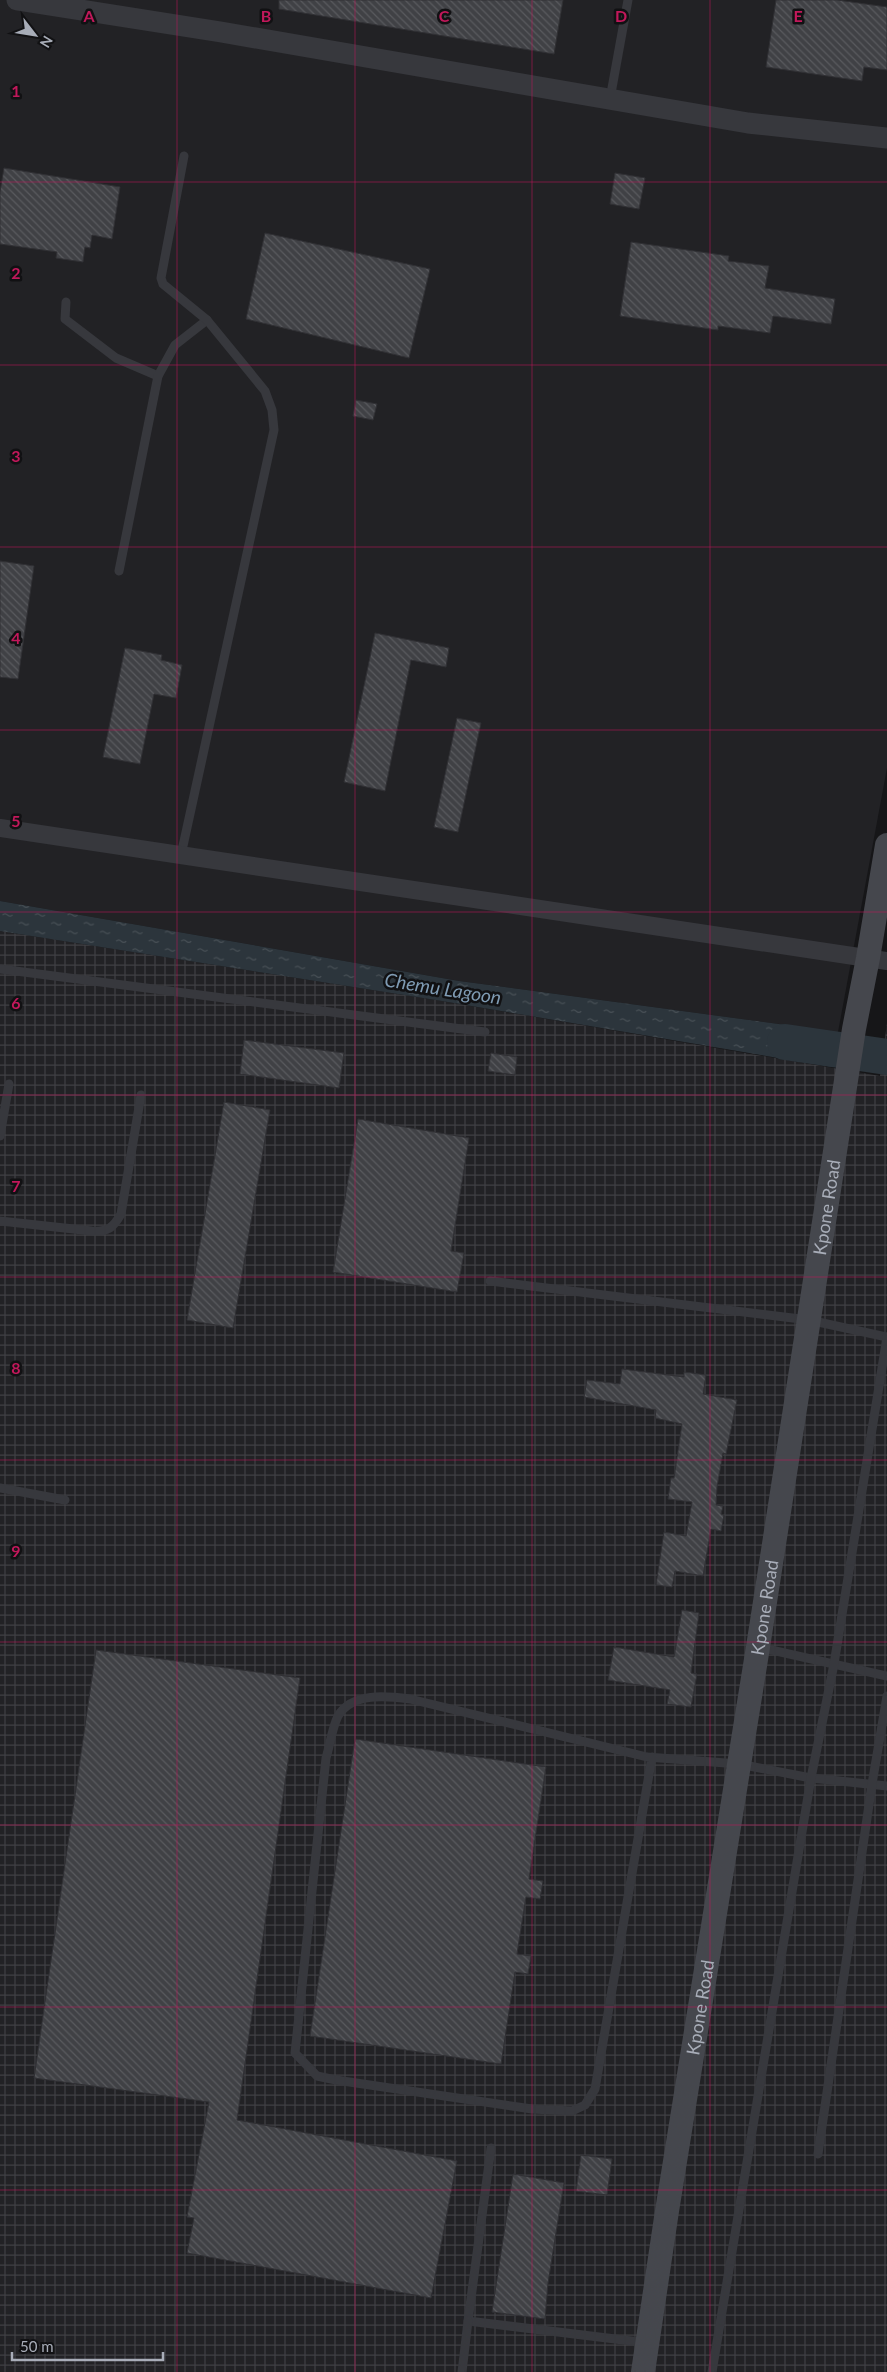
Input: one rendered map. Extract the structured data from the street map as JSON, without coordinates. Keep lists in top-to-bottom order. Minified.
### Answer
{"streets":{"main road":["Kpone Road"]},"water":["Chemu Lagoon"],"scale_bar":"50 m","north":"bottom right","grid":{"columns":["A","B","C","D","E"],"rows":["1","2","3","4","5","6","7","8","9"]}}
